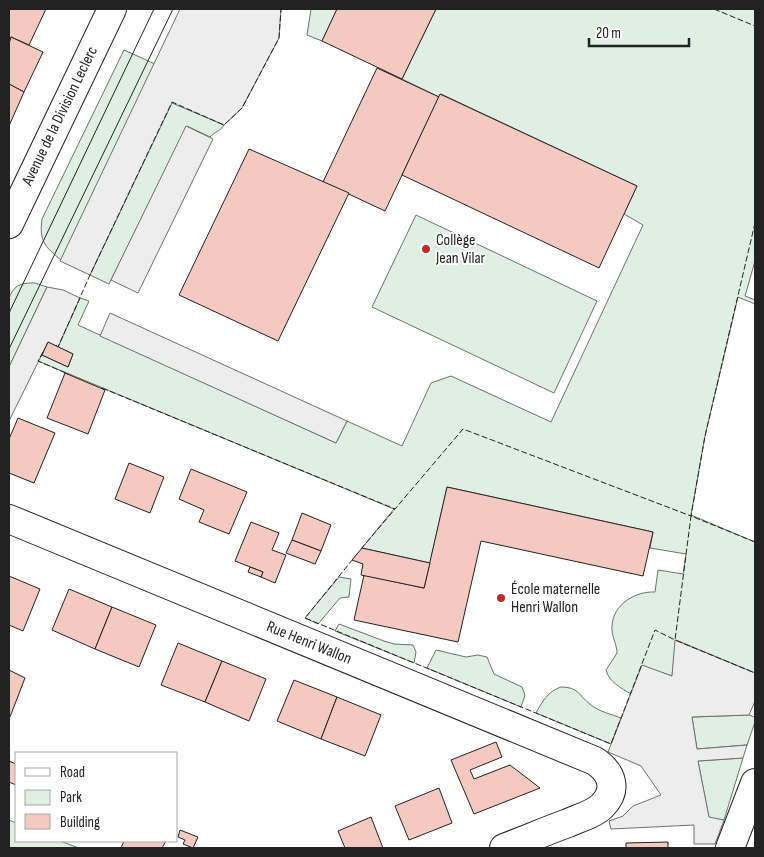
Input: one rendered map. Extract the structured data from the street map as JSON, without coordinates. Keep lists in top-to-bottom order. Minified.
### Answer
{"streets":{"street":["Avenue de la Division Leclerc","Rue Henri Wallon"]},"places":["Collège Jean Vilar","École maternelle Henri Wallon"],"legend":["Road","Park","Building"],"scale_bar":"20 m"}
